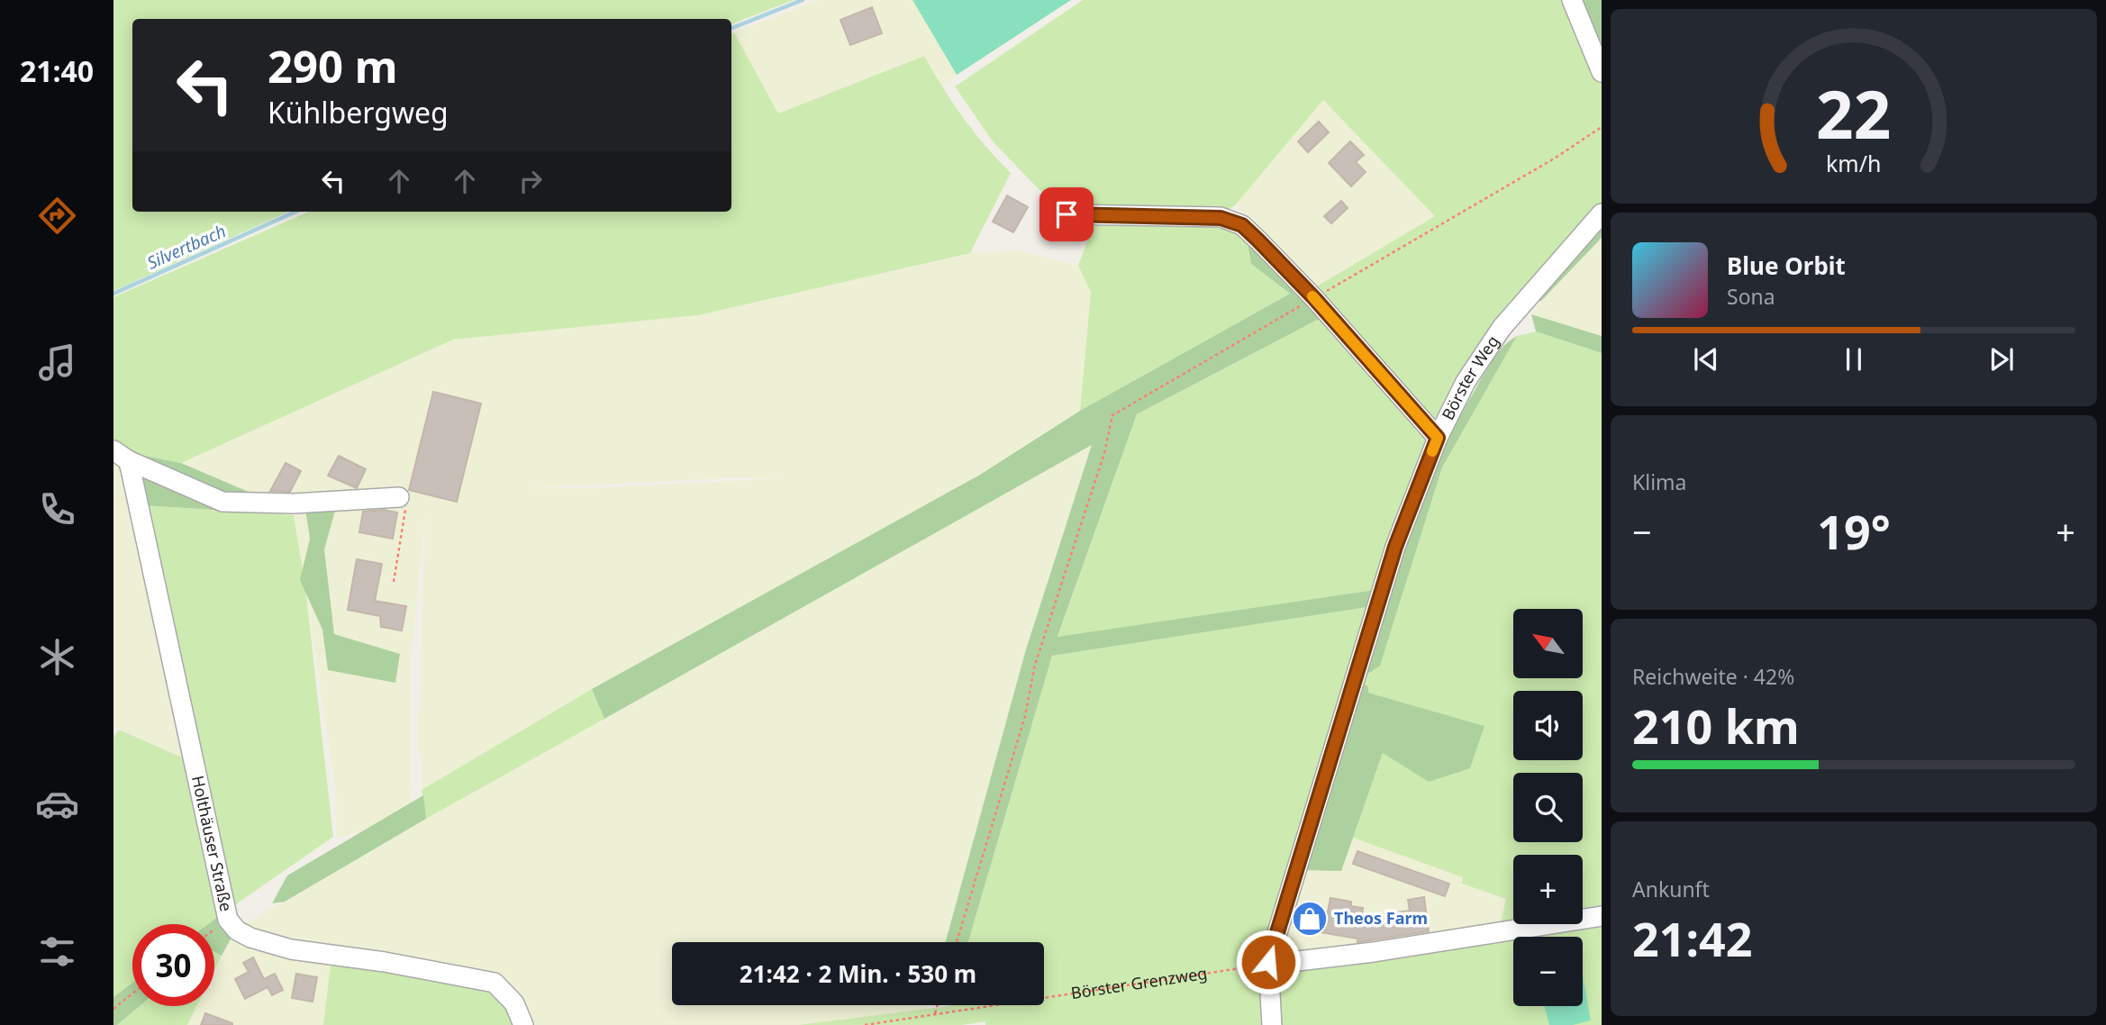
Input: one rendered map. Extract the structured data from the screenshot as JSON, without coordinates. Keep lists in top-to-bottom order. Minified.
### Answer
{"streets":{"street":["Börster Weg","Holthäuser Straße"],"path":["Börster Grenzweg"]},"crossings":[["Börster Weg","Börster Grenzweg"]],"water":["Silvertbach"],"places":{"shop":["Theos Farm"]},"north":"top left","page":{"tabs":"21:40","turn":["290 m","Kühlbergweg"],"song":["Blue Orbit","Sona"],"tile":["Klima",["Reichweite · 42%","210 km"],["Ankunft","21:42"]],"heat":["−","19°","+"],"map_buttons":["+","−"],"limit":"30","trip":"21:42 · 2 Min. · 530 m","gauge":["22","km/h"]}}
